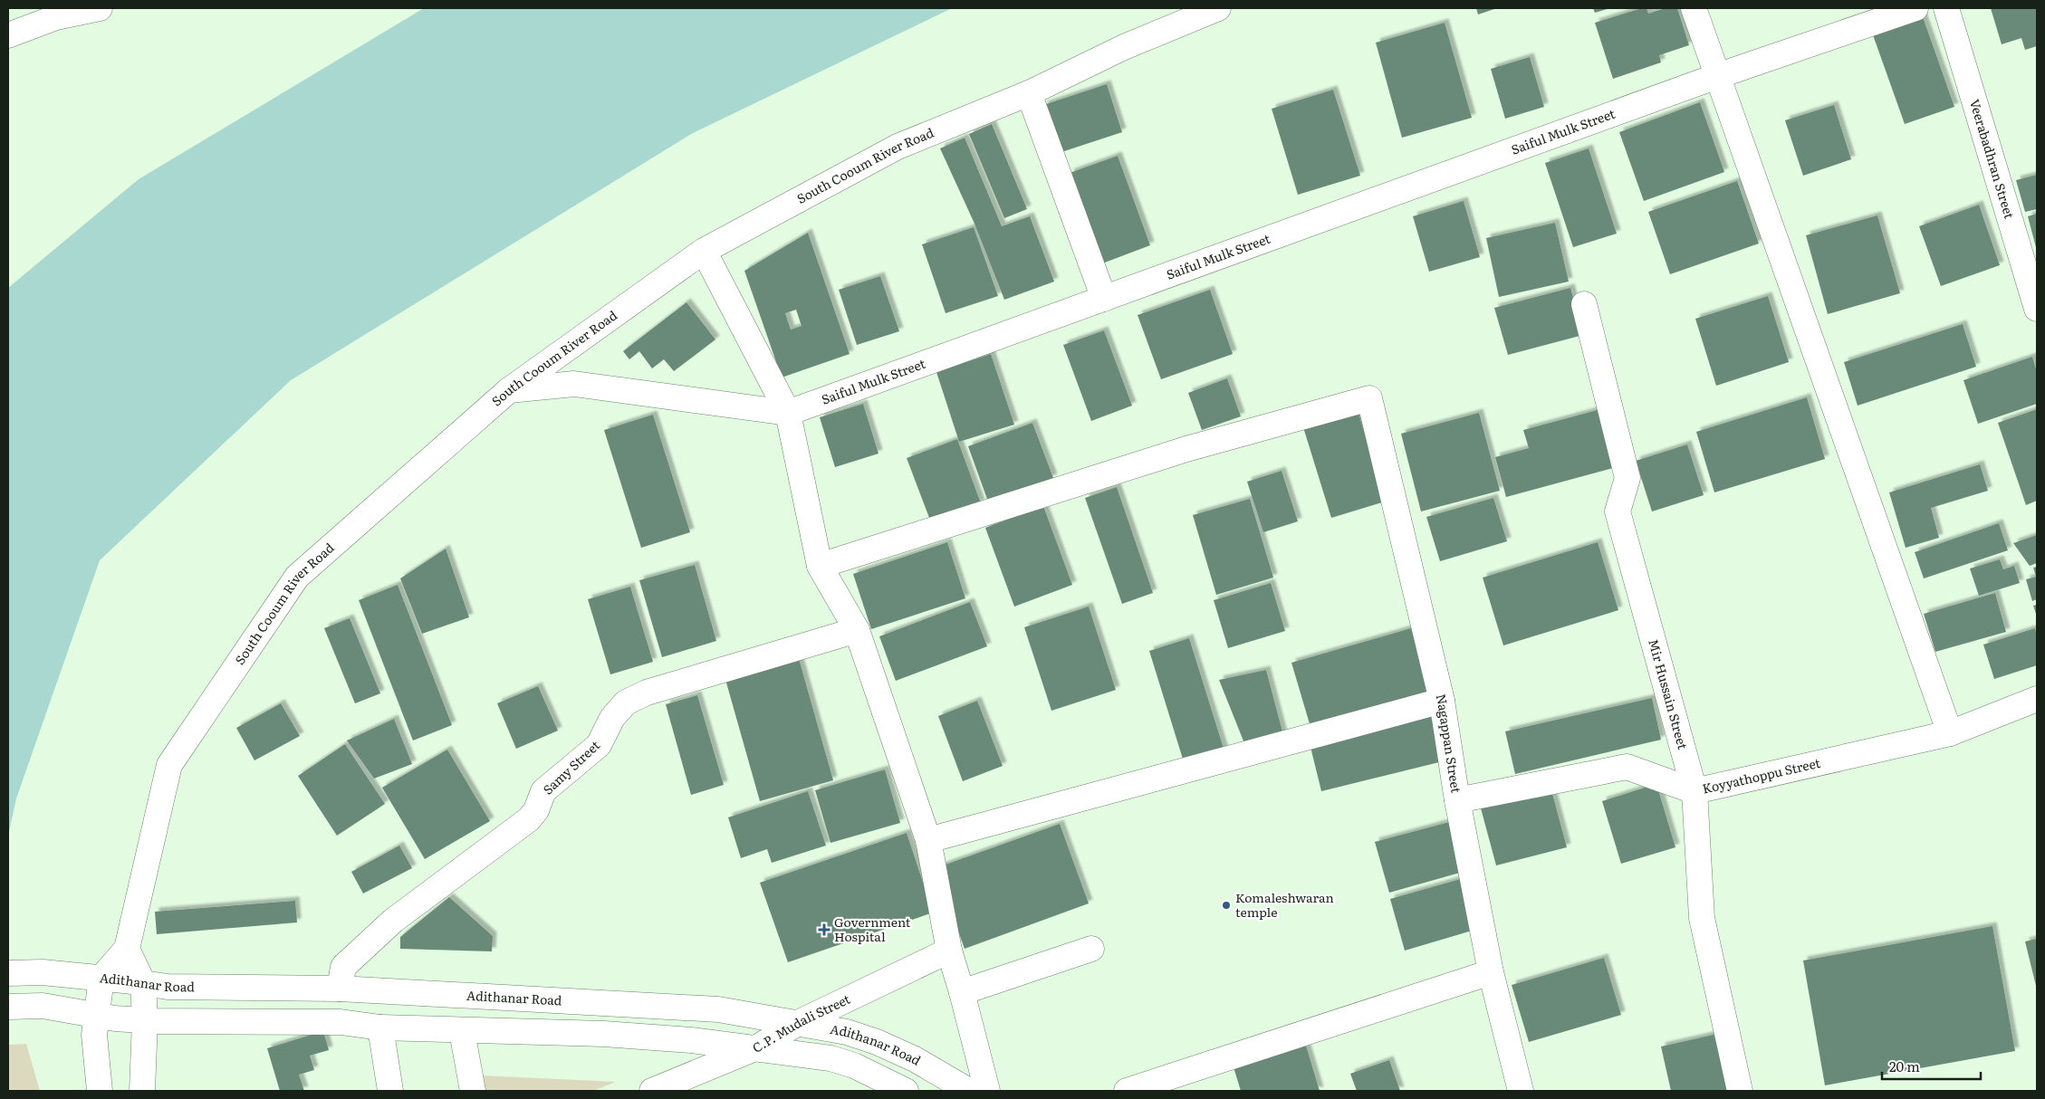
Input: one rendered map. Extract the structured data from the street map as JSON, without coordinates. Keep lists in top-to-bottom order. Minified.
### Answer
{"streets":{"street":["Saiful Mulk Street","Veerabadhran Street","South Cooum River Road","Mir Hussain Street","Nagappan Street","Samy Street","Koyyathoppu Street","Adithanar Road","C.P. Mudali Street"]},"crossings":[["Saiful Mulk Street","South Cooum River Road"],["Mir Hussain Street","Koyyathoppu Street"],["Nagappan Street","Koyyathoppu Street"],["Samy Street","Adithanar Road"],["Adithanar Road","C.P. Mudali Street"]],"places":{"other":["Komaleshwaran temple"],"health":["Government Hospital"]},"scale_bar":"20 m"}
